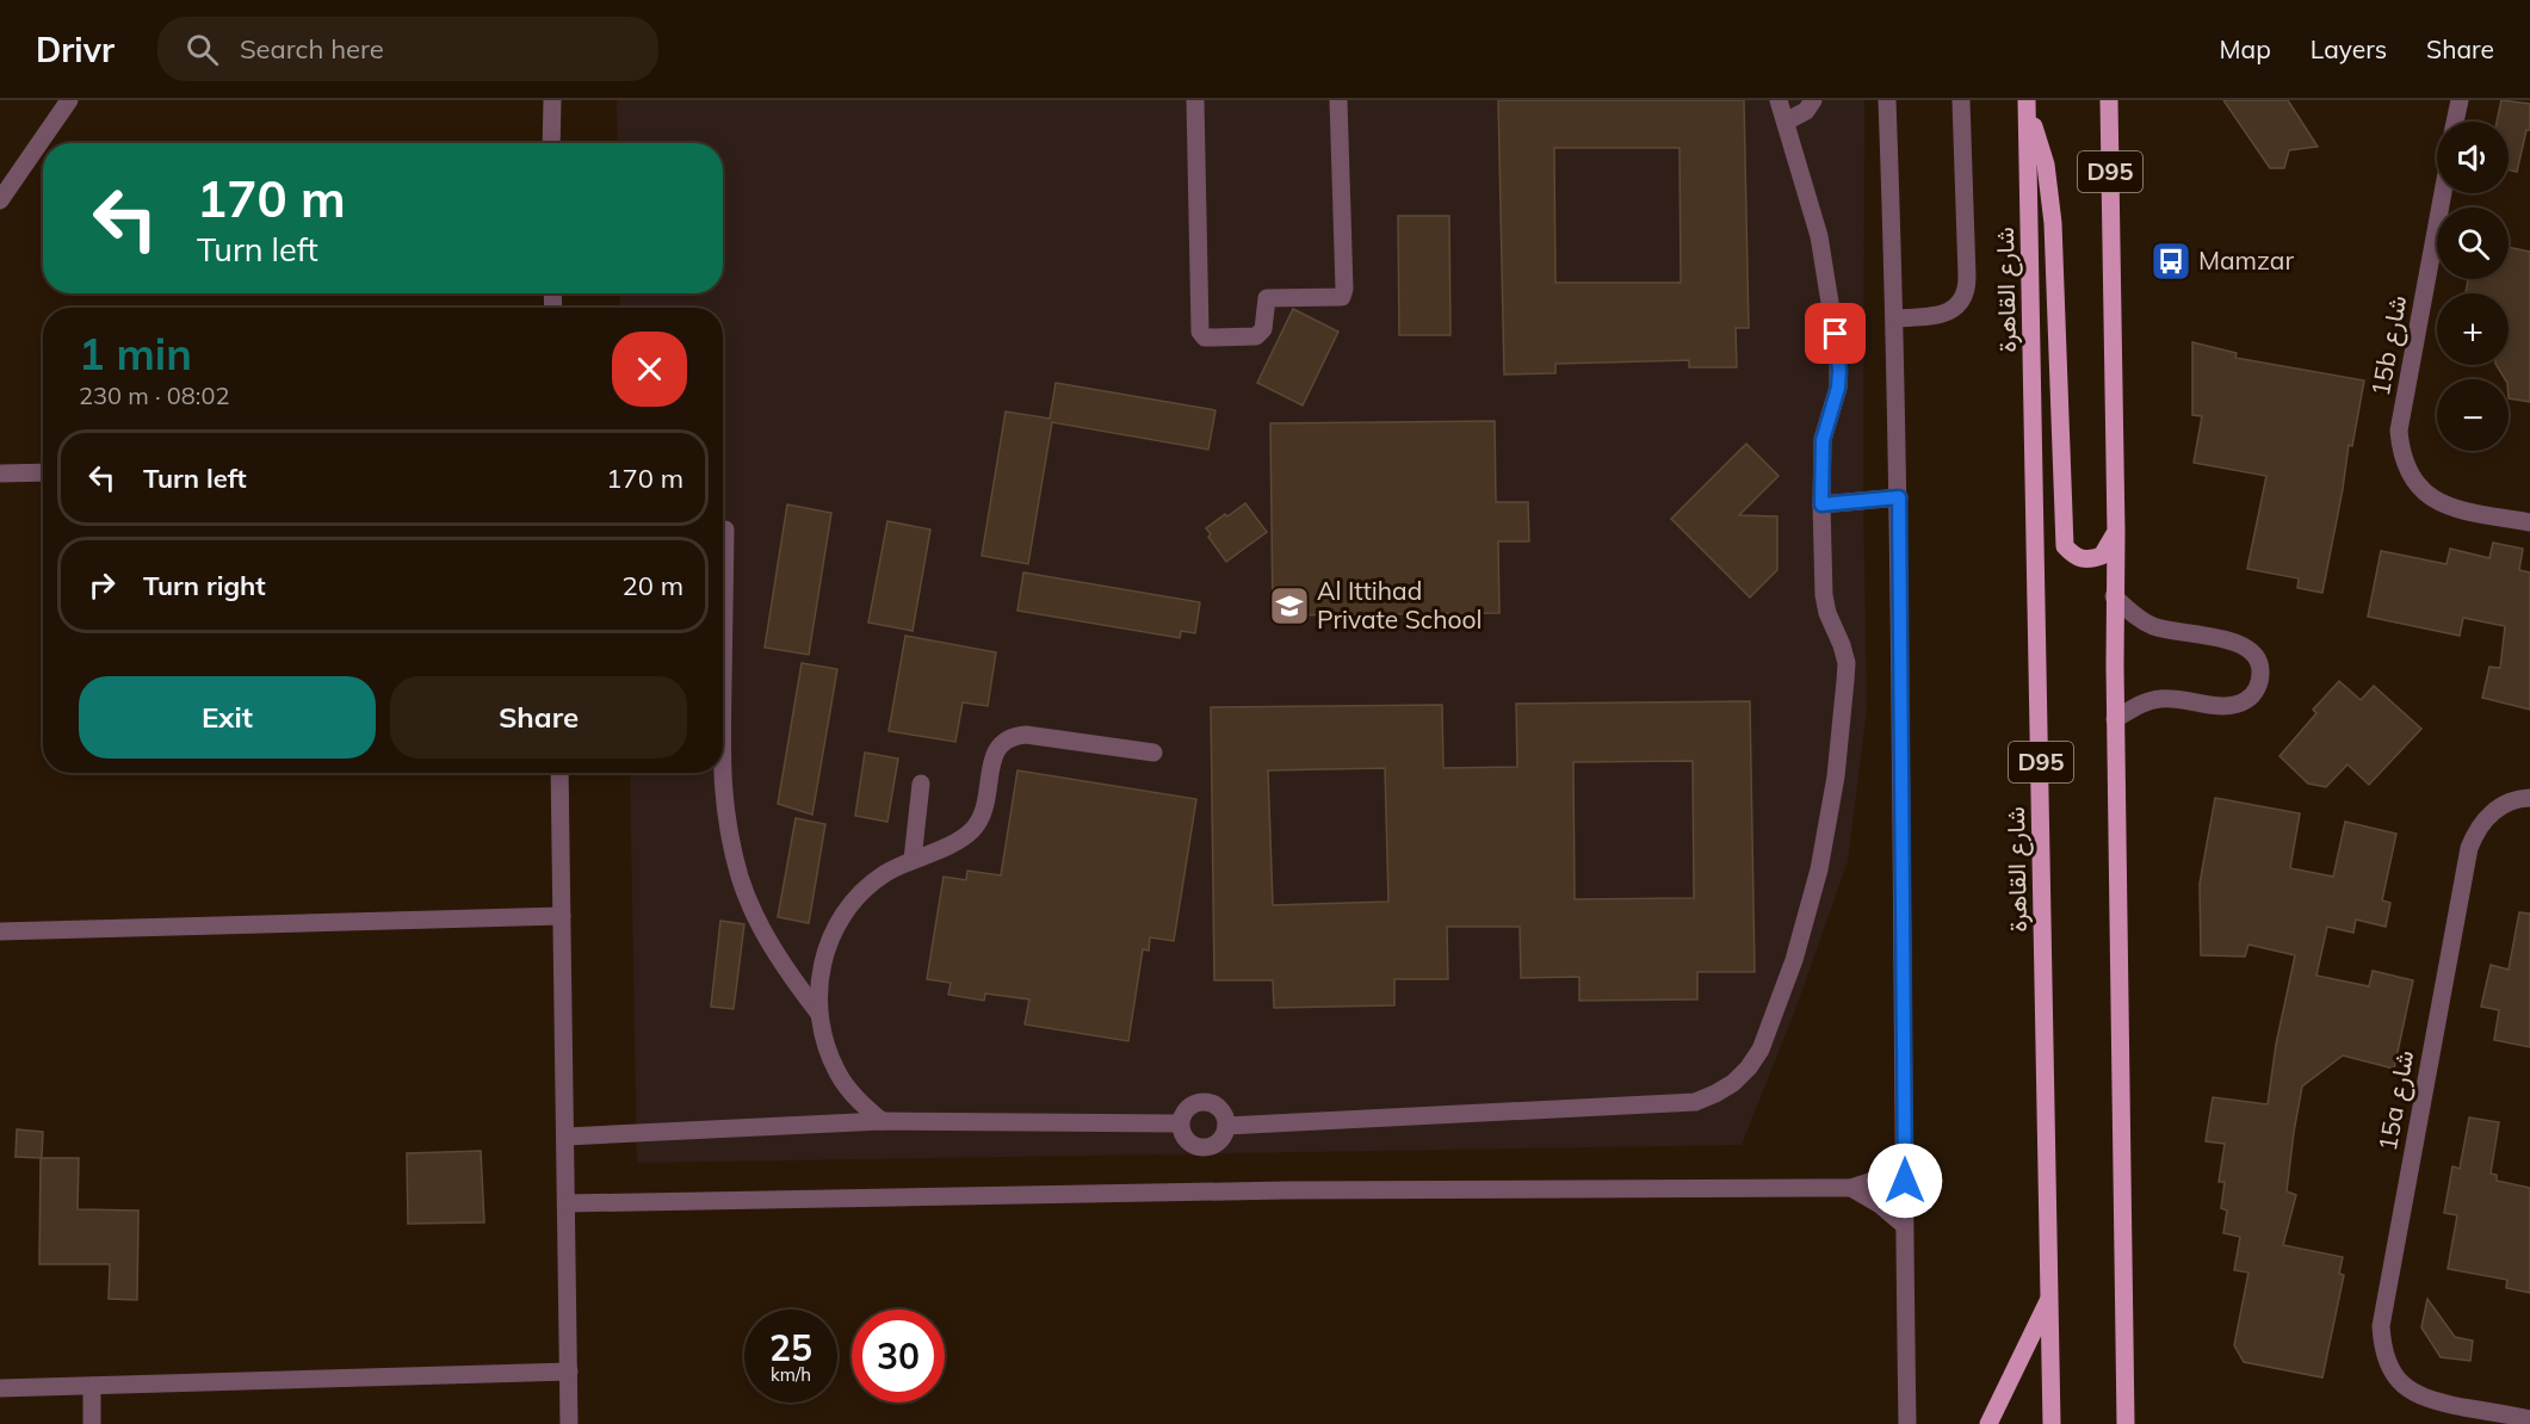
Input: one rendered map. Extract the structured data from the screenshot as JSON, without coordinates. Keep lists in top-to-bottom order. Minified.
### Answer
{"streets":{"main road":["D95","شارع القاهرة"],"street":["15b شارع","15a شارع"]},"places":{"bus stop":["Mamzar"],"school or university":["Al Ittihad Private School"]},"page":{"header":"Drivr","search":"Search here","nav":["Map","Layers","Share"],"map_buttons":["+","−"],"turn":["170 m","Turn left"],"heading":["1 min","230 m · 08:02"],"list":[{"name":"Turn left","value":"170 m"},{"name":"Turn right","value":"20 m"}],"buttons":["Exit","Share"],"speed":"25 km/h","limit":"30"}}
